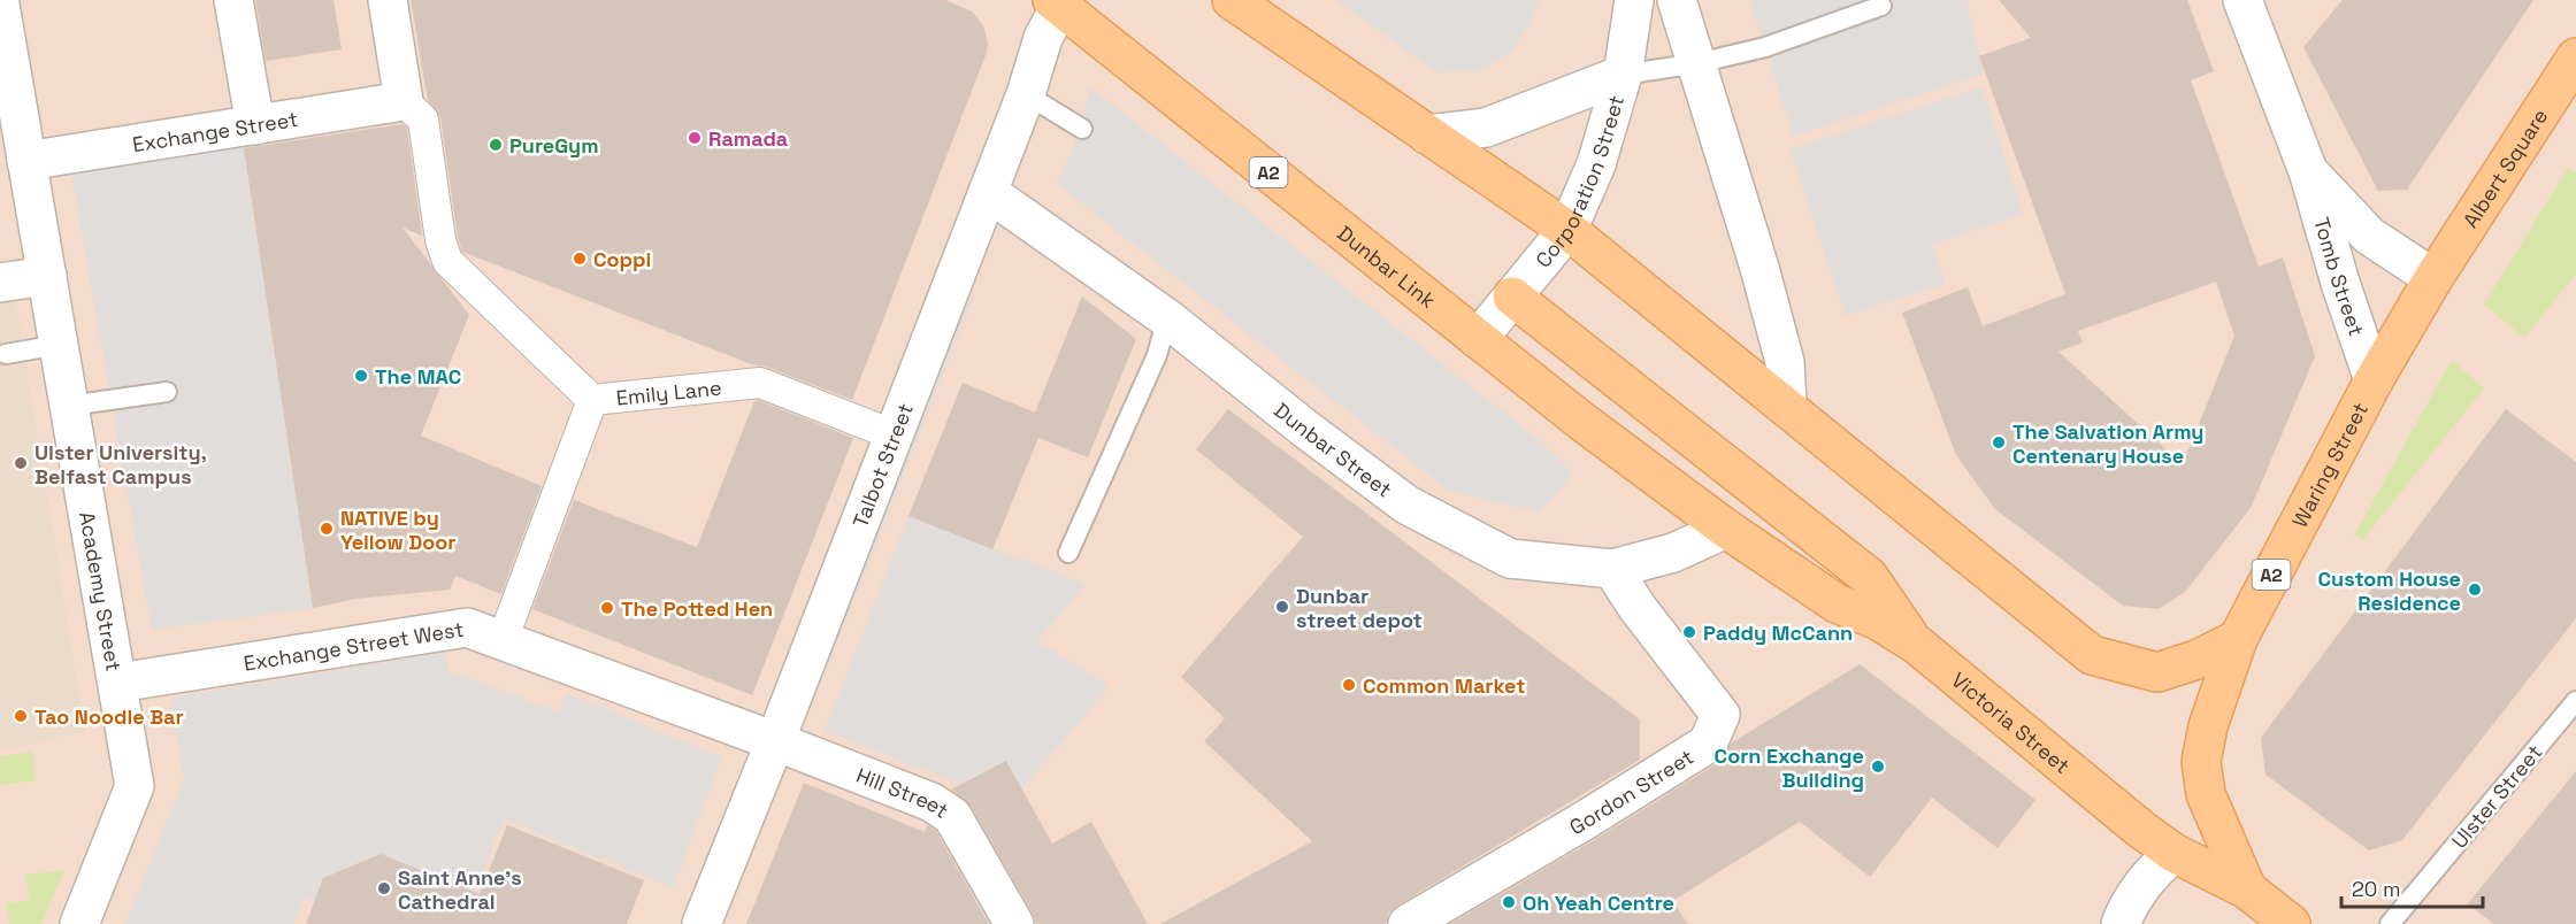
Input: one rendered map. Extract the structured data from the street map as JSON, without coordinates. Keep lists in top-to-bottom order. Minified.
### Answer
{"streets":{"main road":["Albert Square","A2","Dunbar Link","Waring Street","Victoria Street"],"street":["Exchange Street","Corporation Street","Tomb Street","Emily Lane","Dunbar Street","Talbot Street","Academy Street","Exchange Street West","Gordon Street","Hill Street"],"lane":["Ulster Street"]},"crossings":[["Exchange Street","Emily Lane"],["Exchange Street","Academy Street"],["Albert Square","Tomb Street"],["Albert Square","Waring Street"],["Corporation Street","Dunbar Link"],["Dunbar Link","Dunbar Street"],["Dunbar Link","Talbot Street"],["Dunbar Link","Victoria Street"],["Tomb Street","Waring Street"],["Emily Lane","Talbot Street"],["Dunbar Street","Talbot Street"],["Dunbar Street","Victoria Street"],["Dunbar Street","Gordon Street"],["Talbot Street","Exchange Street West"],["Talbot Street","Hill Street"],["Waring Street","Victoria Street"],["Academy Street","Exchange Street West"],["Exchange Street West","Hill Street"]],"places":["Ramada","PureGym","Coppi","The MAC","The Salvation Army Centenary House","Ulster University, Belfast Campus","NATIVE by Yellow Door","Custom House Residence","Dunbar street depot","The Potted Hen","Paddy McCann","Common Market","Tao Noodle Bar","Corn Exchange Building","Saint Anne's Cathedral","Oh Yeah Centre"],"scale_bar":"20 m"}
